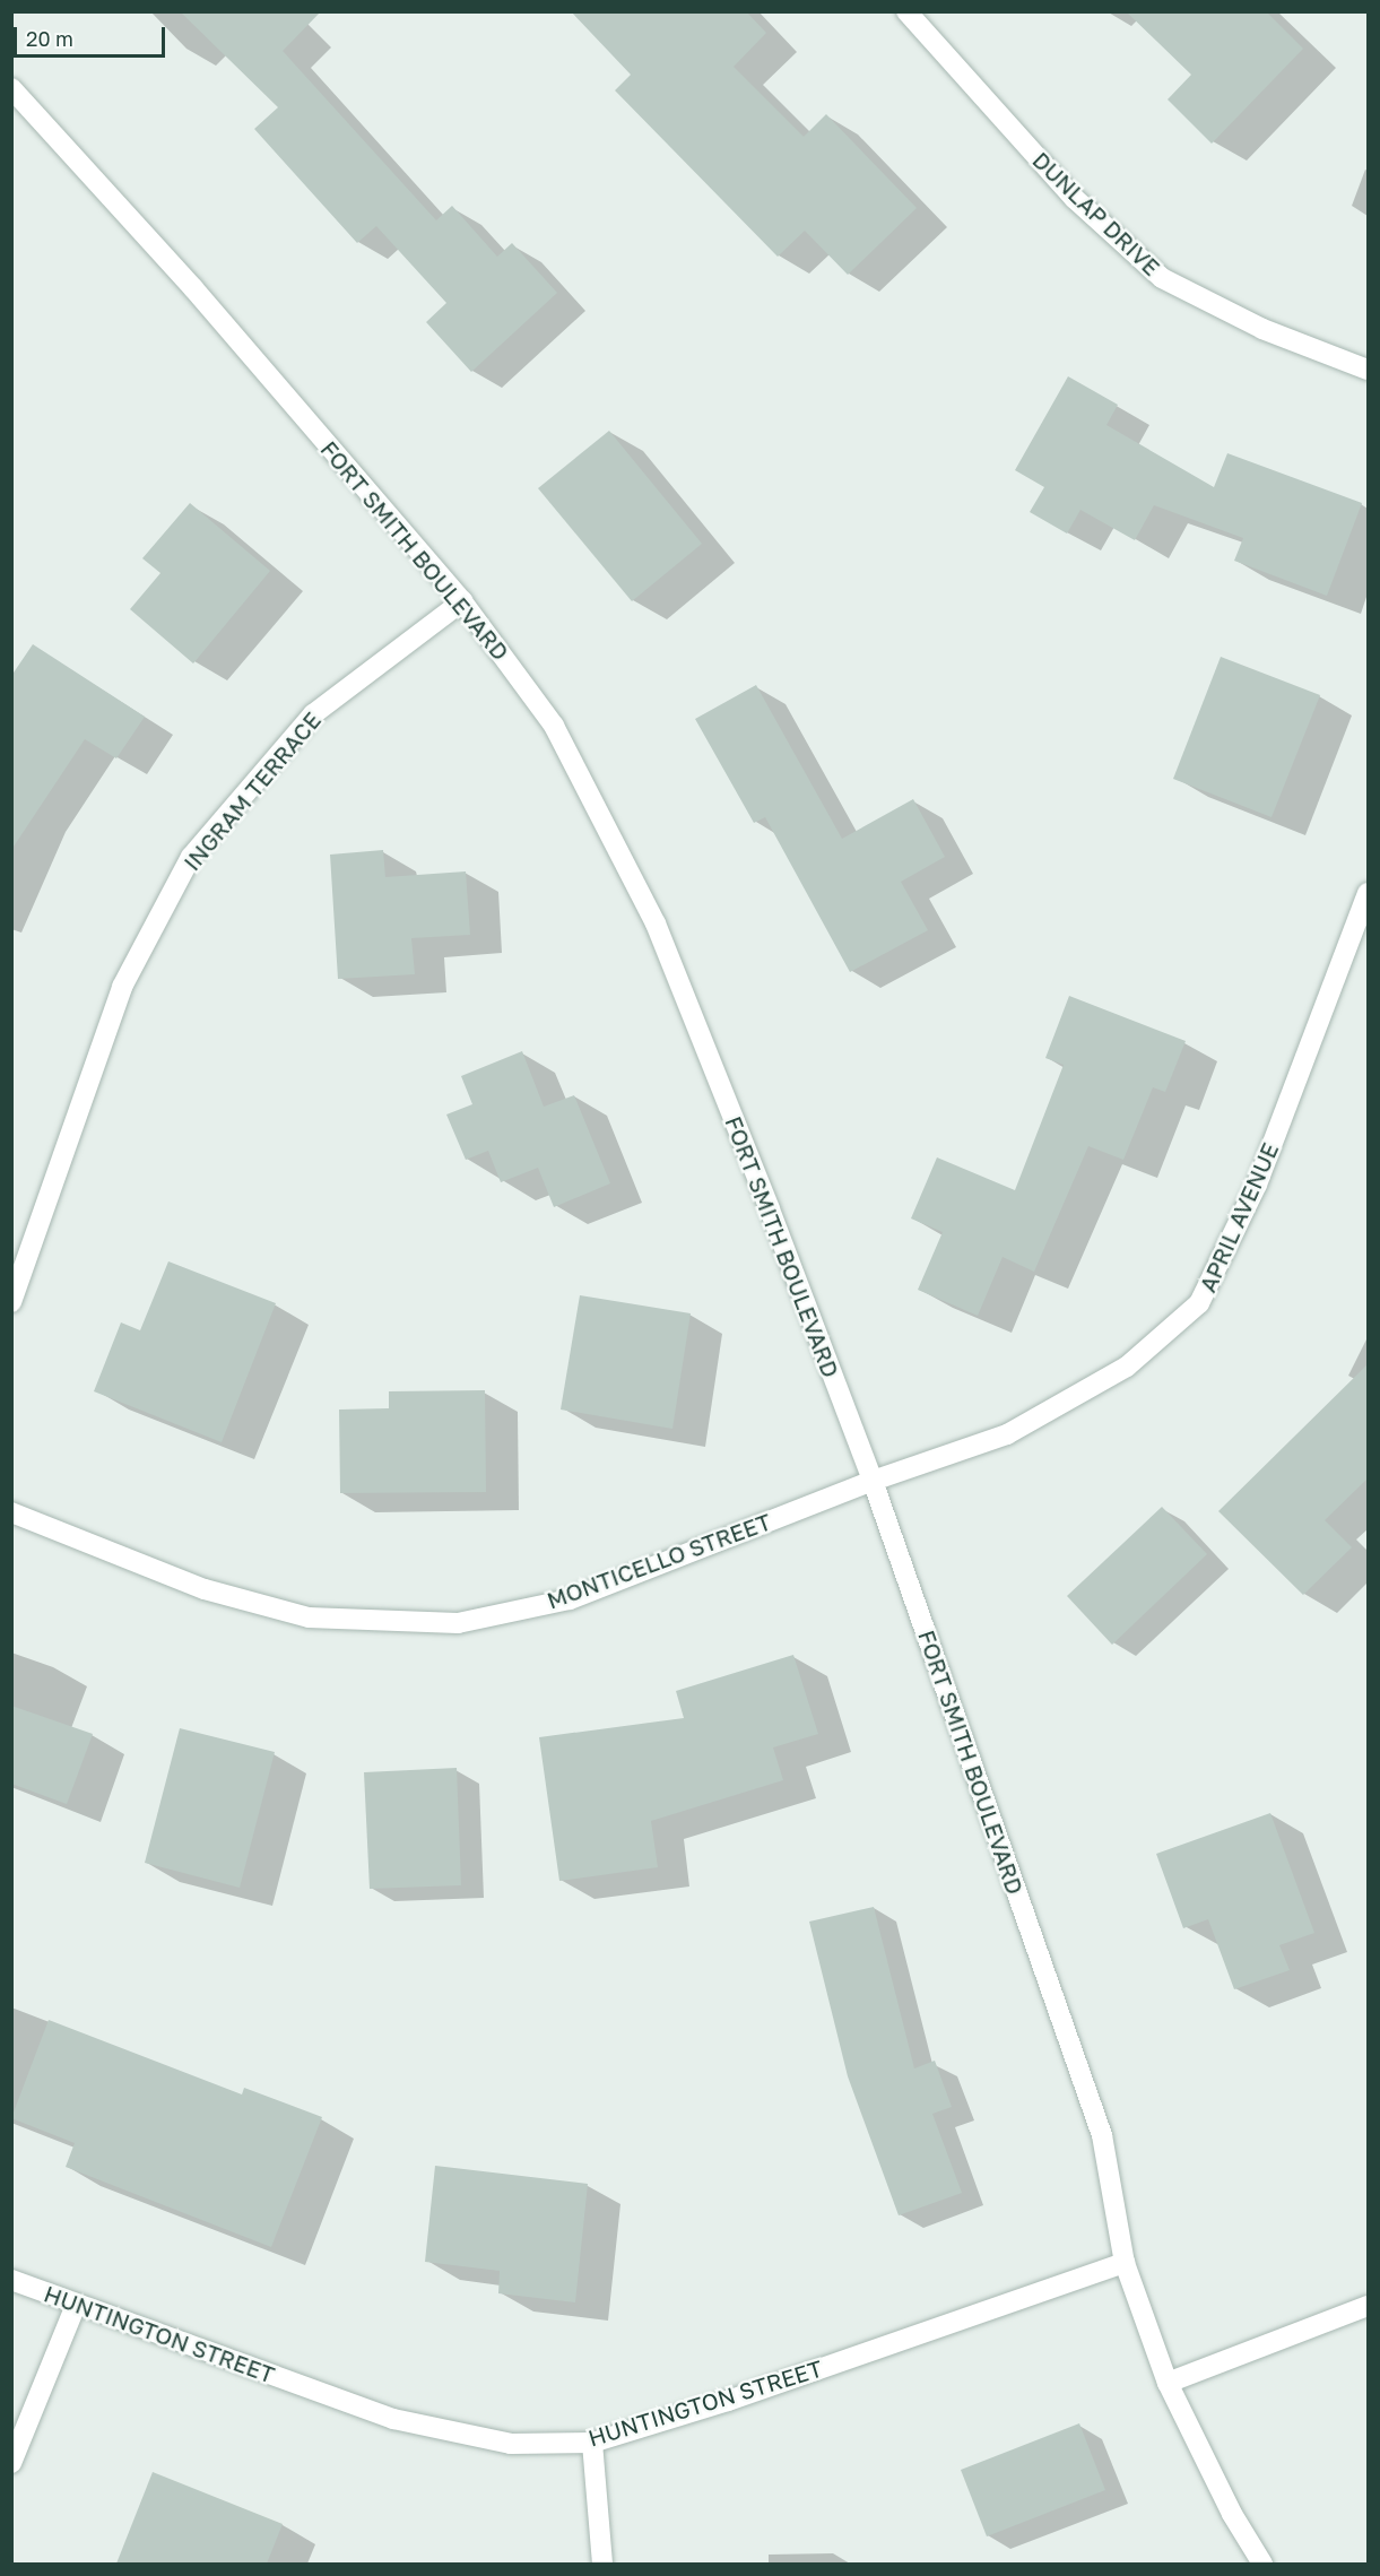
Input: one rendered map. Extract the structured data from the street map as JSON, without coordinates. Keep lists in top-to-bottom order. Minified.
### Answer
{"streets":{"street":["DUNLAP DRIVE","FORT SMITH BOULEVARD","INGRAM TERRACE","APRIL AVENUE","MONTICELLO STREET","HUNTINGTON STREET"]},"crossings":[["FORT SMITH BOULEVARD","INGRAM TERRACE"],["FORT SMITH BOULEVARD","APRIL AVENUE"],["FORT SMITH BOULEVARD","MONTICELLO STREET"],["FORT SMITH BOULEVARD","HUNTINGTON STREET"],["APRIL AVENUE","MONTICELLO STREET"]],"scale_bar":"20 m"}
